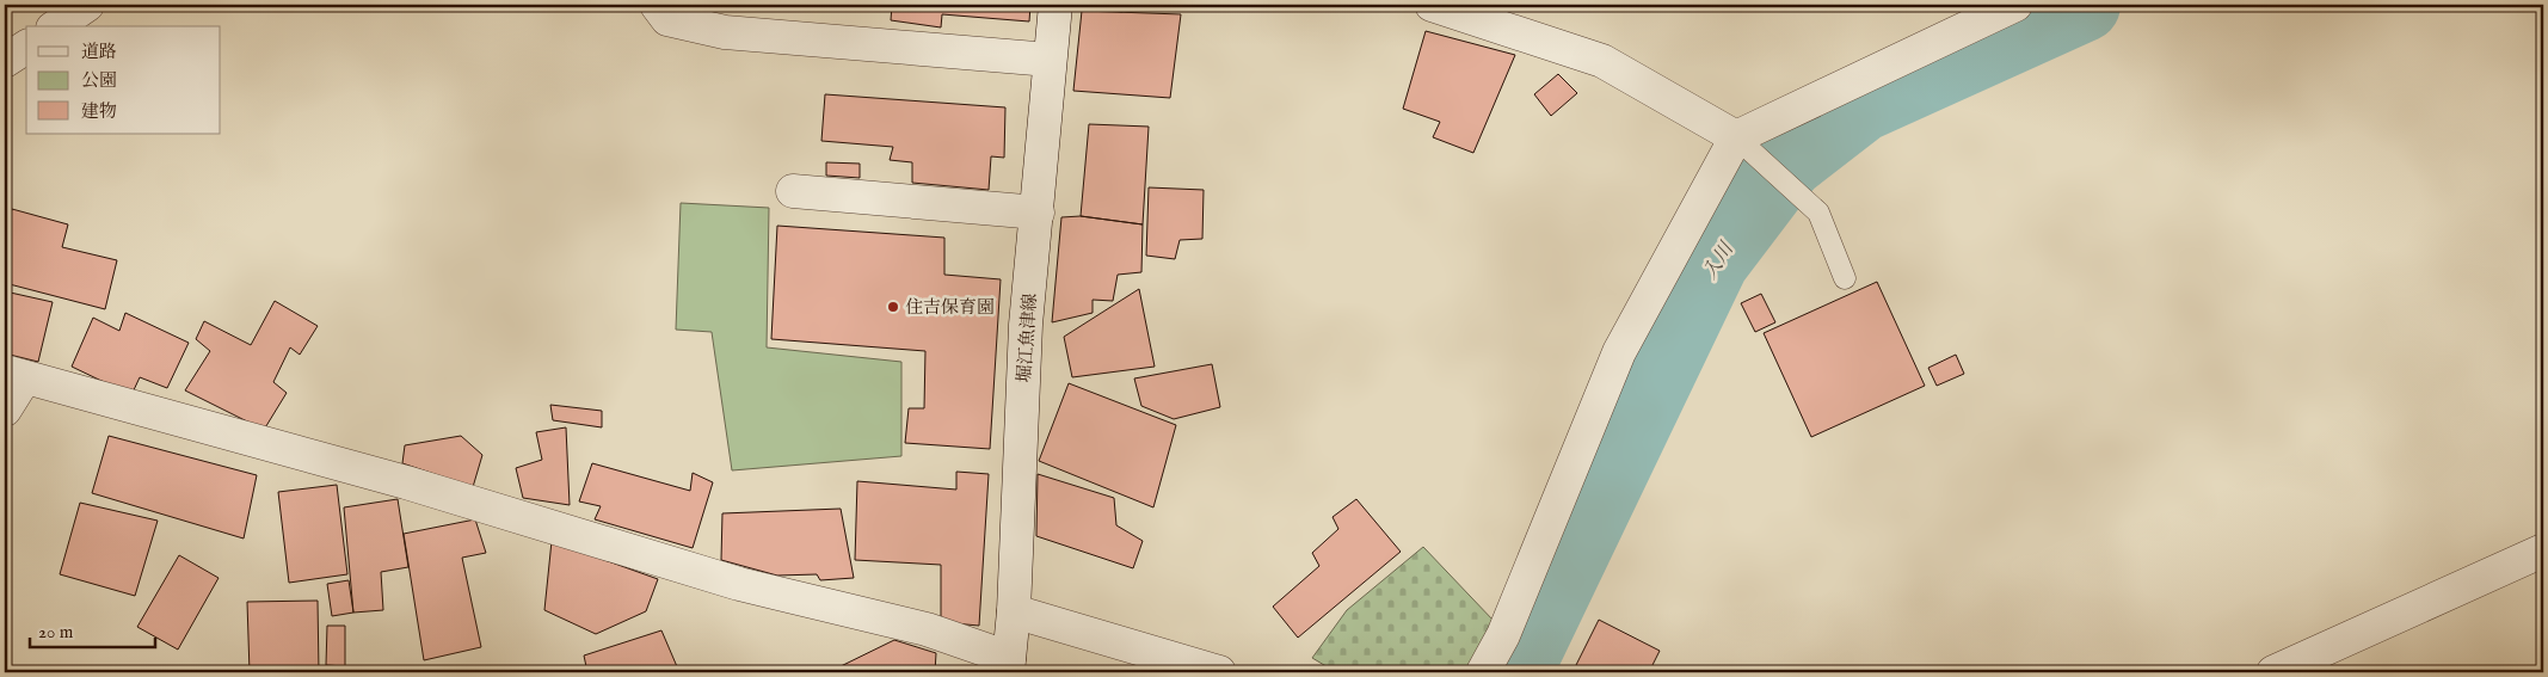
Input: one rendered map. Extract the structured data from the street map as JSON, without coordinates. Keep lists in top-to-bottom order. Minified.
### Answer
{"streets":{"street":["堀江魚津線"]},"water":["入川"],"places":["住吉保育園"],"legend":["道路","公園","建物"],"scale_bar":"20 m"}
